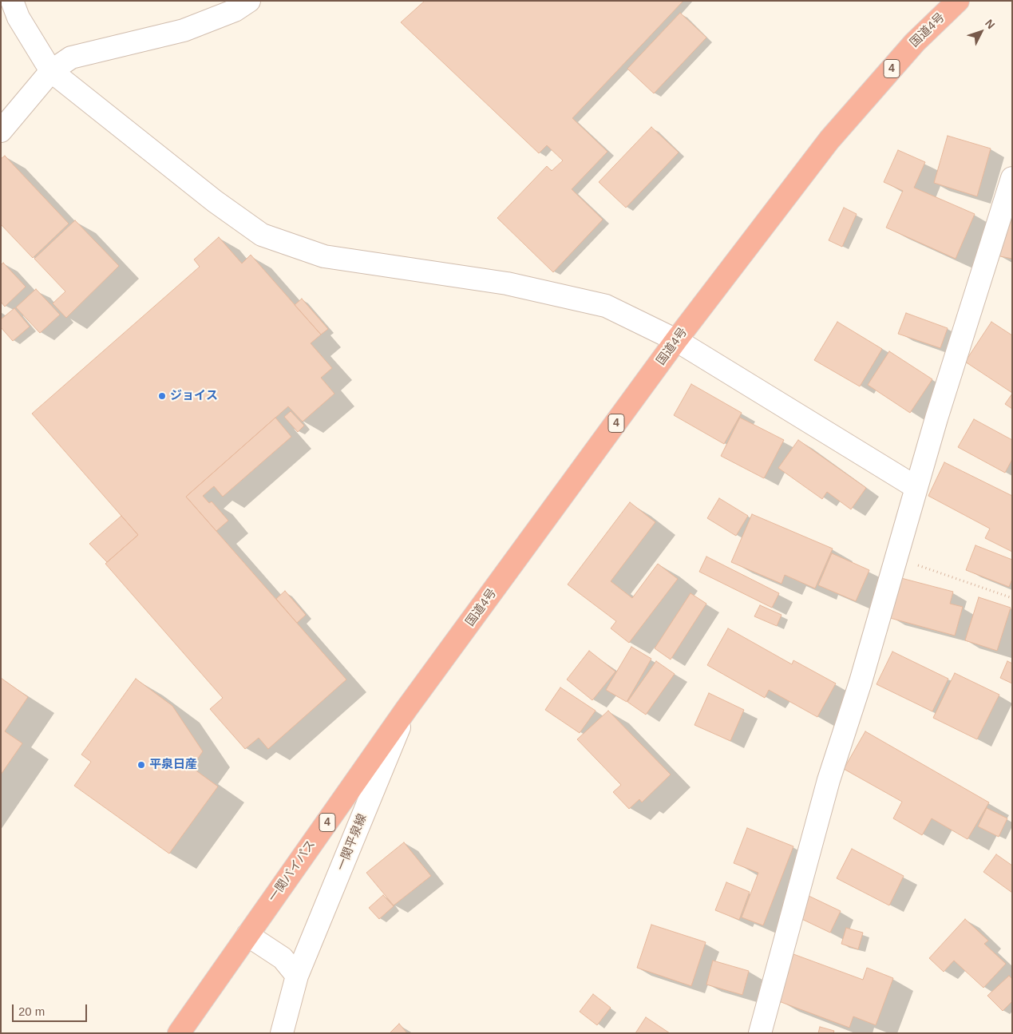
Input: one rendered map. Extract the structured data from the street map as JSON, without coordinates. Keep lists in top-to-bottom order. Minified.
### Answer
{"streets":{"highway":["国道4号","4","一関バイパス"],"street":["一関平泉線"]},"crossings":[["国道4号","一関平泉線"],["国道4号","一関バイパス"],["一関平泉線","一関バイパス"]],"places":["ジョイス","平泉日産"],"scale_bar":"20 m","north":"top right"}
